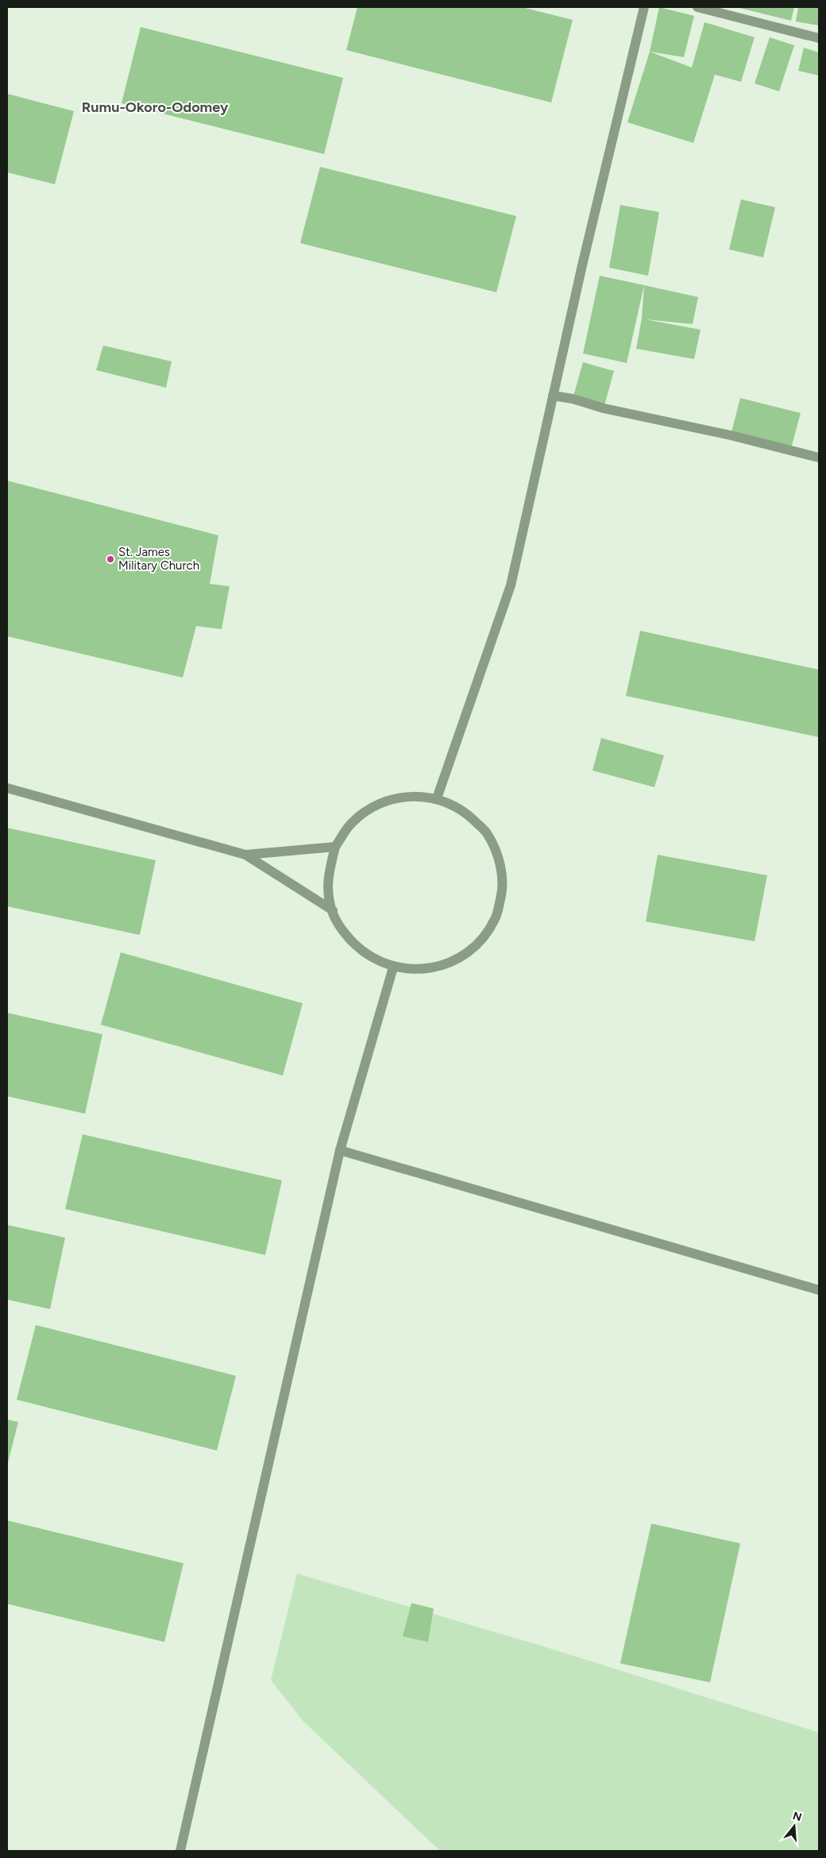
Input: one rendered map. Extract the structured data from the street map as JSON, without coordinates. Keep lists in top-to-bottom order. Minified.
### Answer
{"districts":["Rumu-Okoro-Odomey"],"places":["St. James Military Church"],"north":"top"}
